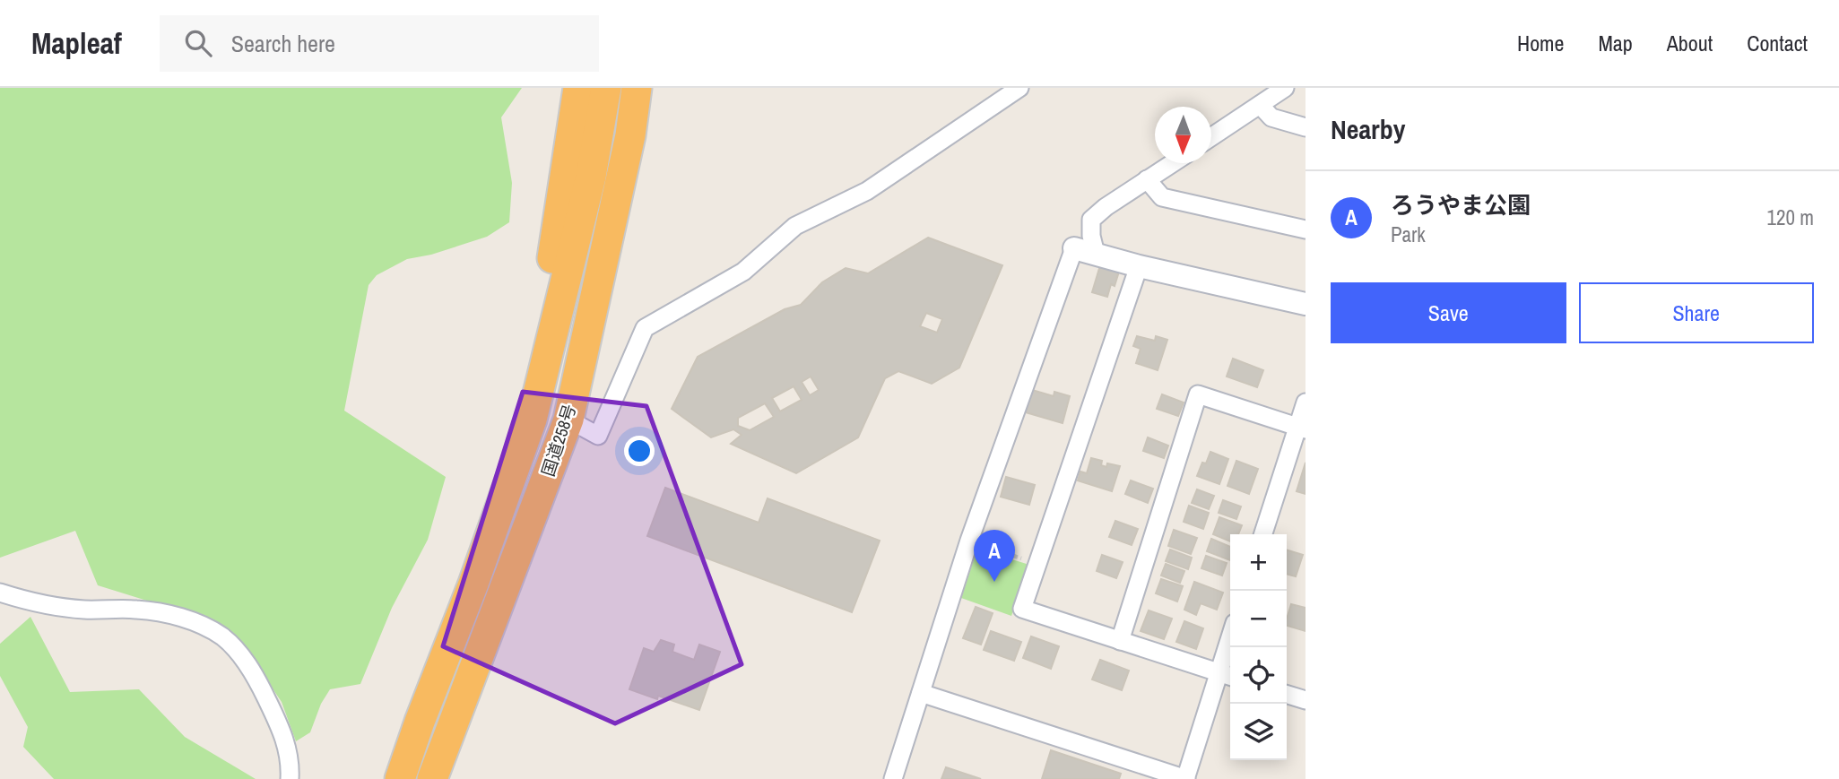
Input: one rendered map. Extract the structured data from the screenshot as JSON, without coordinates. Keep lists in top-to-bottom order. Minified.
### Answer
{"streets":{"highway":["国道258号"]},"north":"bottom","page":{"header":"Mapleaf","search":"Search here","nav":["Home","Map","About","Contact"],"heading":"Nearby","list":[{"mark":"A","name":"ろうやま公園","note":"Park","value":"120 m"}],"buttons":["Save","Share"],"pins":"A","map_buttons":["+","−"]}}
